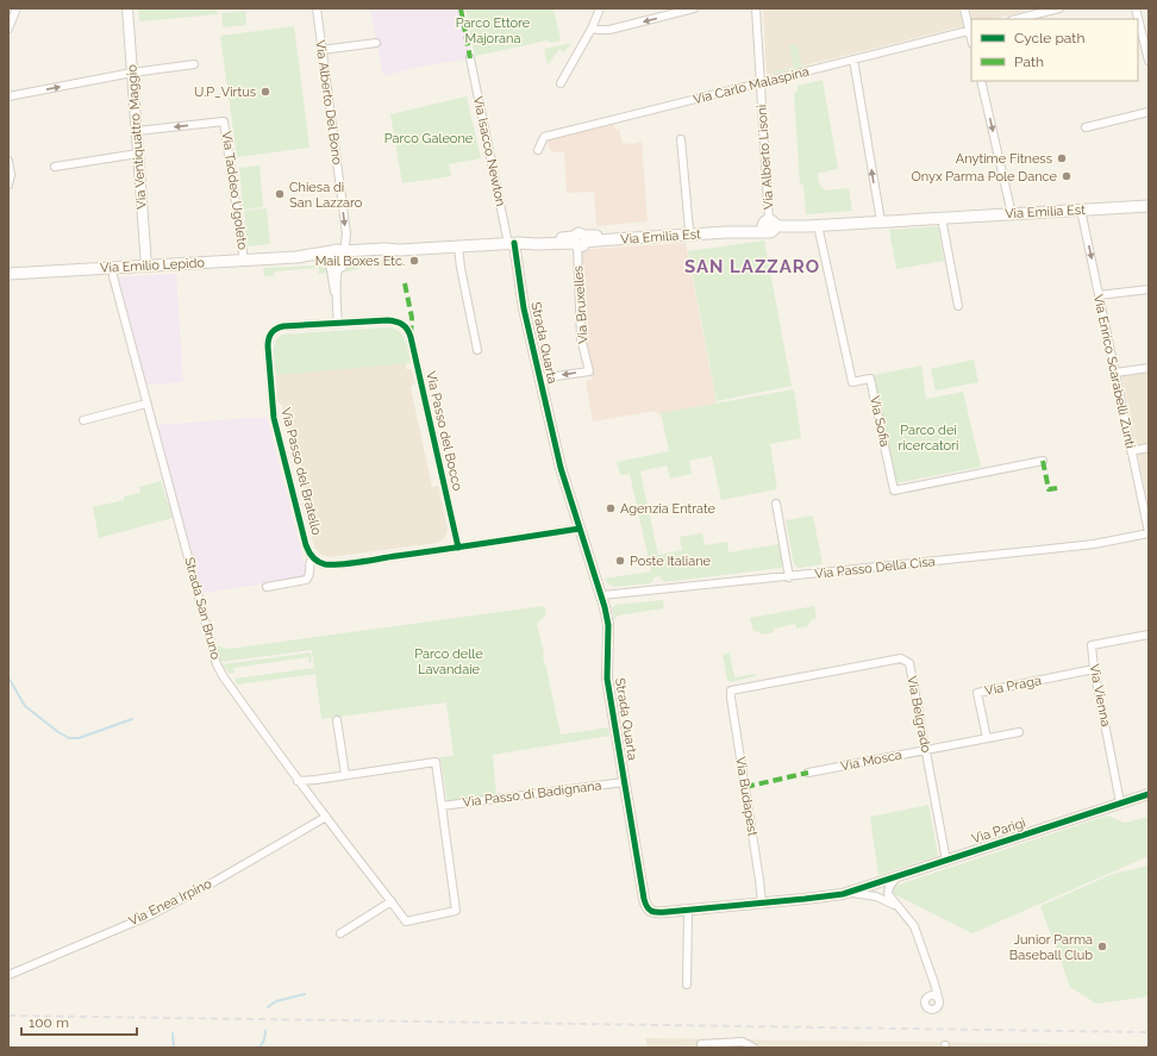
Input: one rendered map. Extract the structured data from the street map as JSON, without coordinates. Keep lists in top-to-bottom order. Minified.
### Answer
{"streets":{"main road":["Via Emilia Est","Via Emilio Lepido"],"street":["Via Carlo Malaspina","Via Alberto Del Bono","Via Ventiquattro Maggio","Via Isacco Newton","Via Alberto Lisoni","Via Taddeo Ugoleto","Via Bruxelles","Strada Quarta","Via Enrico Scarabelli Zunti","Via Sofia","Via Passo del Bocco","Via Passo del Bratello","Via Passo Della Cisa","Strada San Bruno","Via Praga","Via Vienna","Via Belgrado","Via Mosca","Via Passo di Badignana","Via Budapest","Via Parigi","Via Enea Irpino"]},"crossings":[["Via Carlo Malaspina","Via Alberto Lisoni"],["Via Alberto Del Bono","Via Emilio Lepido"],["Via Ventiquattro Maggio","Via Taddeo Ugoleto"],["Via Ventiquattro Maggio","Via Emilio Lepido"],["Via Isacco Newton","Via Emilia Est"],["Via Isacco Newton","Via Emilio Lepido"],["Via Isacco Newton","Strada Quarta"],["Via Alberto Lisoni","Via Emilia Est"],["Via Taddeo Ugoleto","Via Emilio Lepido"],["Via Emilia Est","Via Emilio Lepido"],["Via Emilia Est","Via Bruxelles"],["Via Emilia Est","Strada Quarta"],["Via Emilia Est","Via Enrico Scarabelli Zunti"],["Via Emilia Est","Via Sofia"],["Via Emilio Lepido","Strada Quarta"],["Via Emilio Lepido","Strada San Bruno"],["Via Bruxelles","Strada Quarta"],["Strada Quarta","Via Passo Della Cisa"],["Strada Quarta","Via Passo di Badignana"],["Strada Quarta","Via Budapest"],["Strada Quarta","Via Parigi"],["Via Enrico Scarabelli Zunti","Via Passo Della Cisa"],["Via Passo del Bocco","Via Passo del Bratello"],["Strada San Bruno","Via Passo di Badignana"],["Strada San Bruno","Via Enea Irpino"],["Via Praga","Via Vienna"],["Via Praga","Via Mosca"],["Via Vienna","Via Parigi"],["Via Belgrado","Via Mosca"],["Via Belgrado","Via Budapest"],["Via Belgrado","Via Parigi"]],"one_way":["Via Alberto Del Bono"],"districts":["SAN LAZZARO"],"parks":["Parco Ettore Majorana","Parco Galeone","Parco dei ricercatori","Parco delle Lavandaie"],"places":["U.P_Virtus","Anytime Fitness","Onyx Parma Pole Dance","Chiesa di San Lazzaro","Mail Boxes Etc.","Agenzia Entrate","Poste Italiane","Junior Parma Baseball Club"],"legend":["Cycle path","Path"],"scale_bar":"100 m"}
